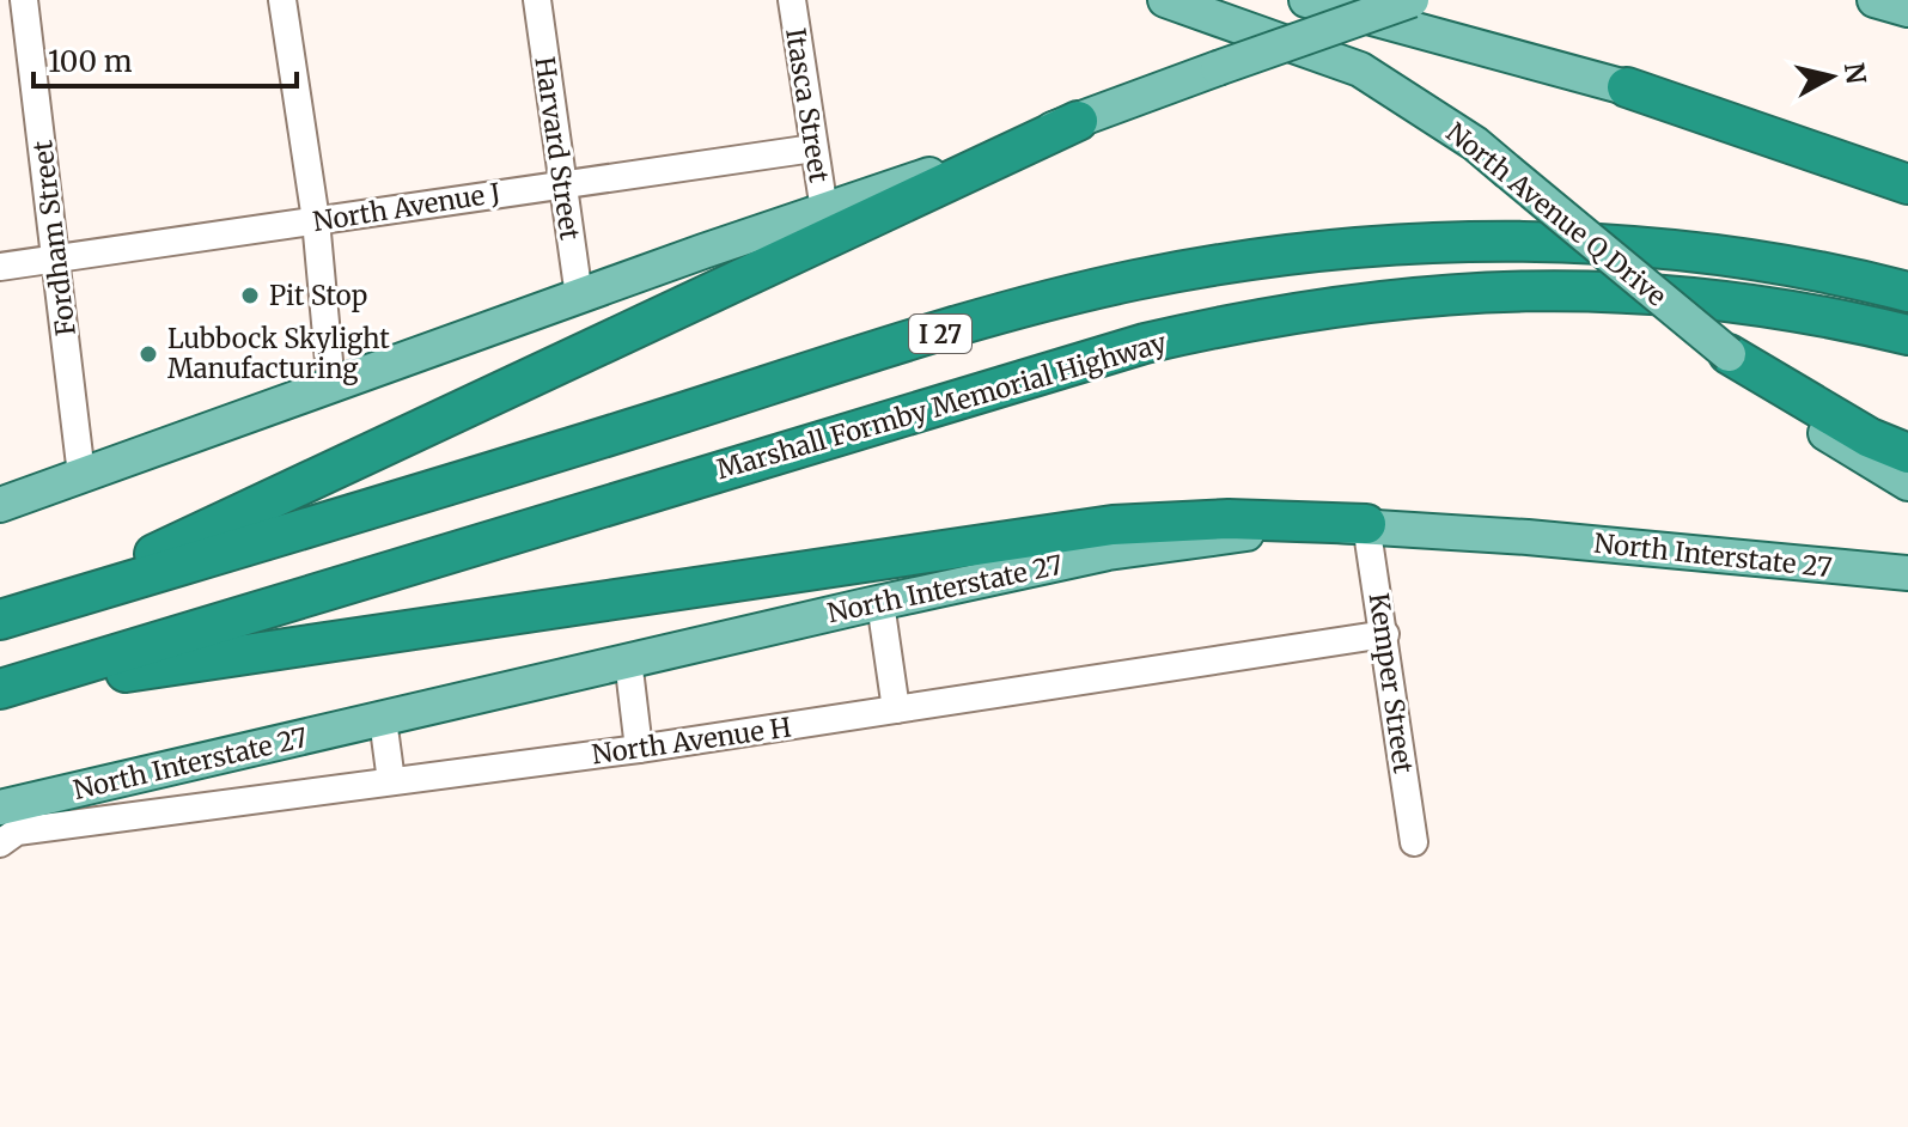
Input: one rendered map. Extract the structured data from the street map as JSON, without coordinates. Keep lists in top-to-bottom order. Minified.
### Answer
{"streets":{"highway":["I 27","Marshall Formby Memorial Highway"],"main road":["North Avenue Q Drive","North Interstate 27"],"street":["Itasca Street","Harvard Street","North Avenue J","Fordham Street","Kemper Street","North Avenue H"]},"crossings":[["Itasca Street","North Avenue J"],["Harvard Street","North Avenue J"],["North Avenue J","Fordham Street"],["North Interstate 27","Kemper Street"],["Kemper Street","North Avenue H"]],"places":["Pit Stop","Lubbock Skylight Manufacturing"],"scale_bar":"100 m","north":"right"}
